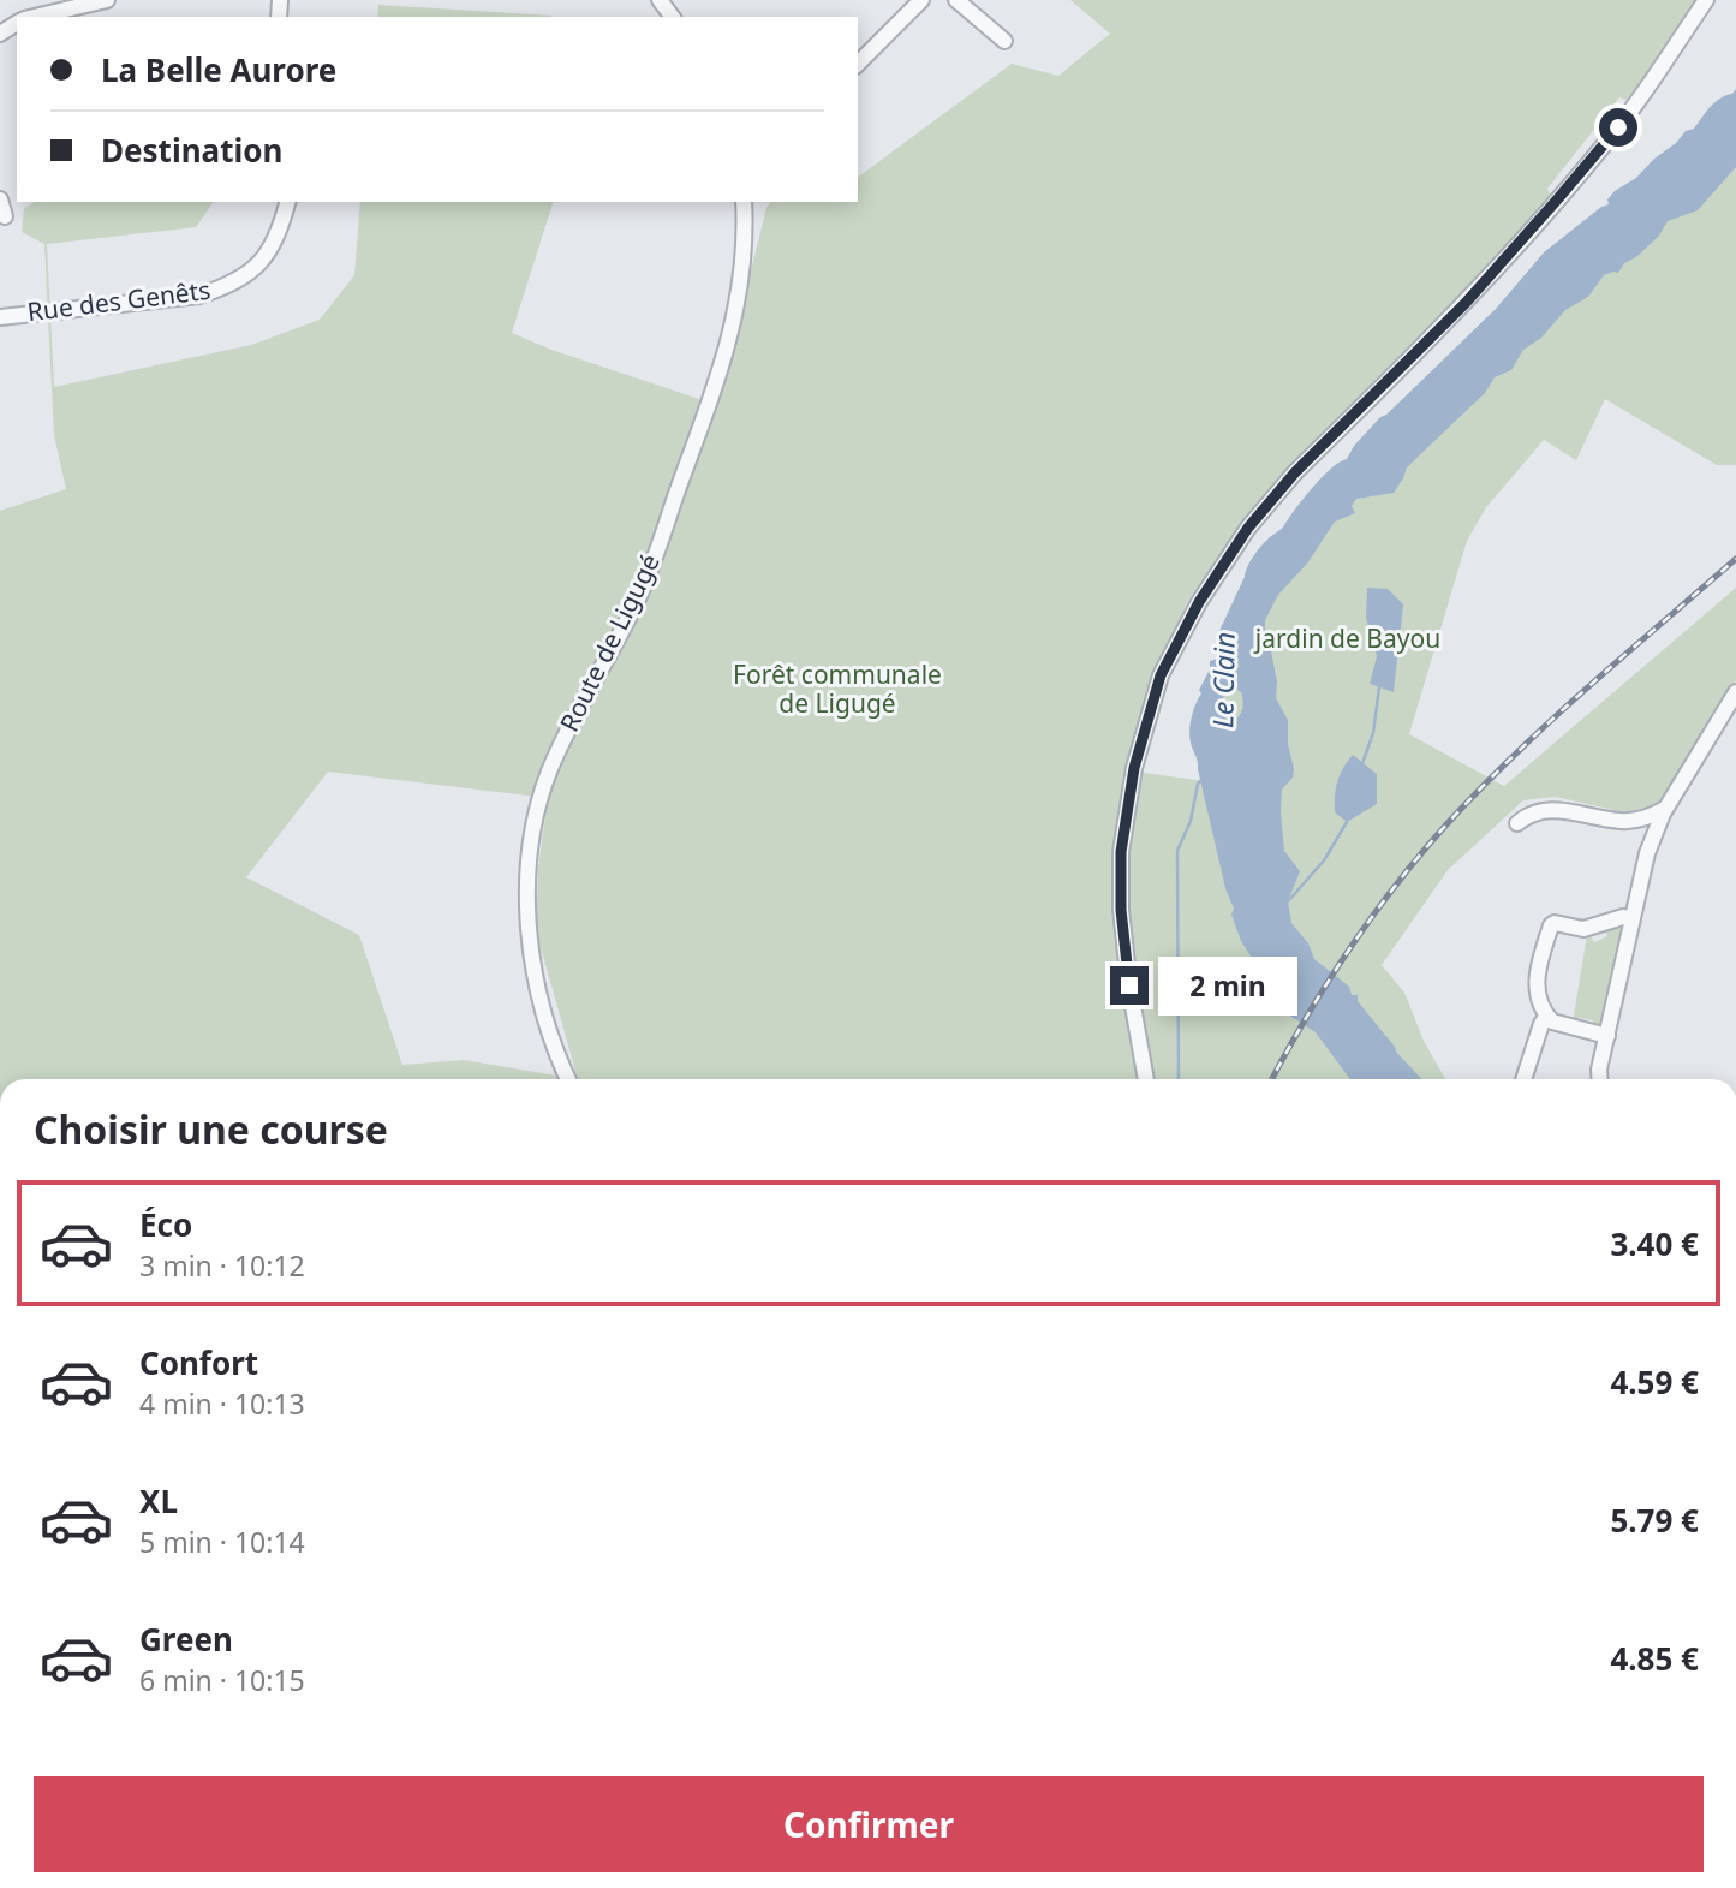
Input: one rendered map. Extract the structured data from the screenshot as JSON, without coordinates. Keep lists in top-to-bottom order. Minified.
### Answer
{"streets":{"street":["Rue des Genêts","Route de Ligugé"]},"water":["Le Clain"],"parks":["jardin de Bayou","Forêt communale de Ligugé"],"page":{"banner":["La Belle Aurore","Destination"],"bubble":"2 min","heading":"Choisir une course","list":[{"name":"Éco","note":"3 min · 10:12","value":"3.40 €"},{"name":"Confort","note":"4 min · 10:13","value":"4.59 €"},{"name":"XL","note":"5 min · 10:14","value":"5.79 €"},{"name":"Green","note":"6 min · 10:15","value":"4.85 €"}],"buttons":"Confirmer"}}
